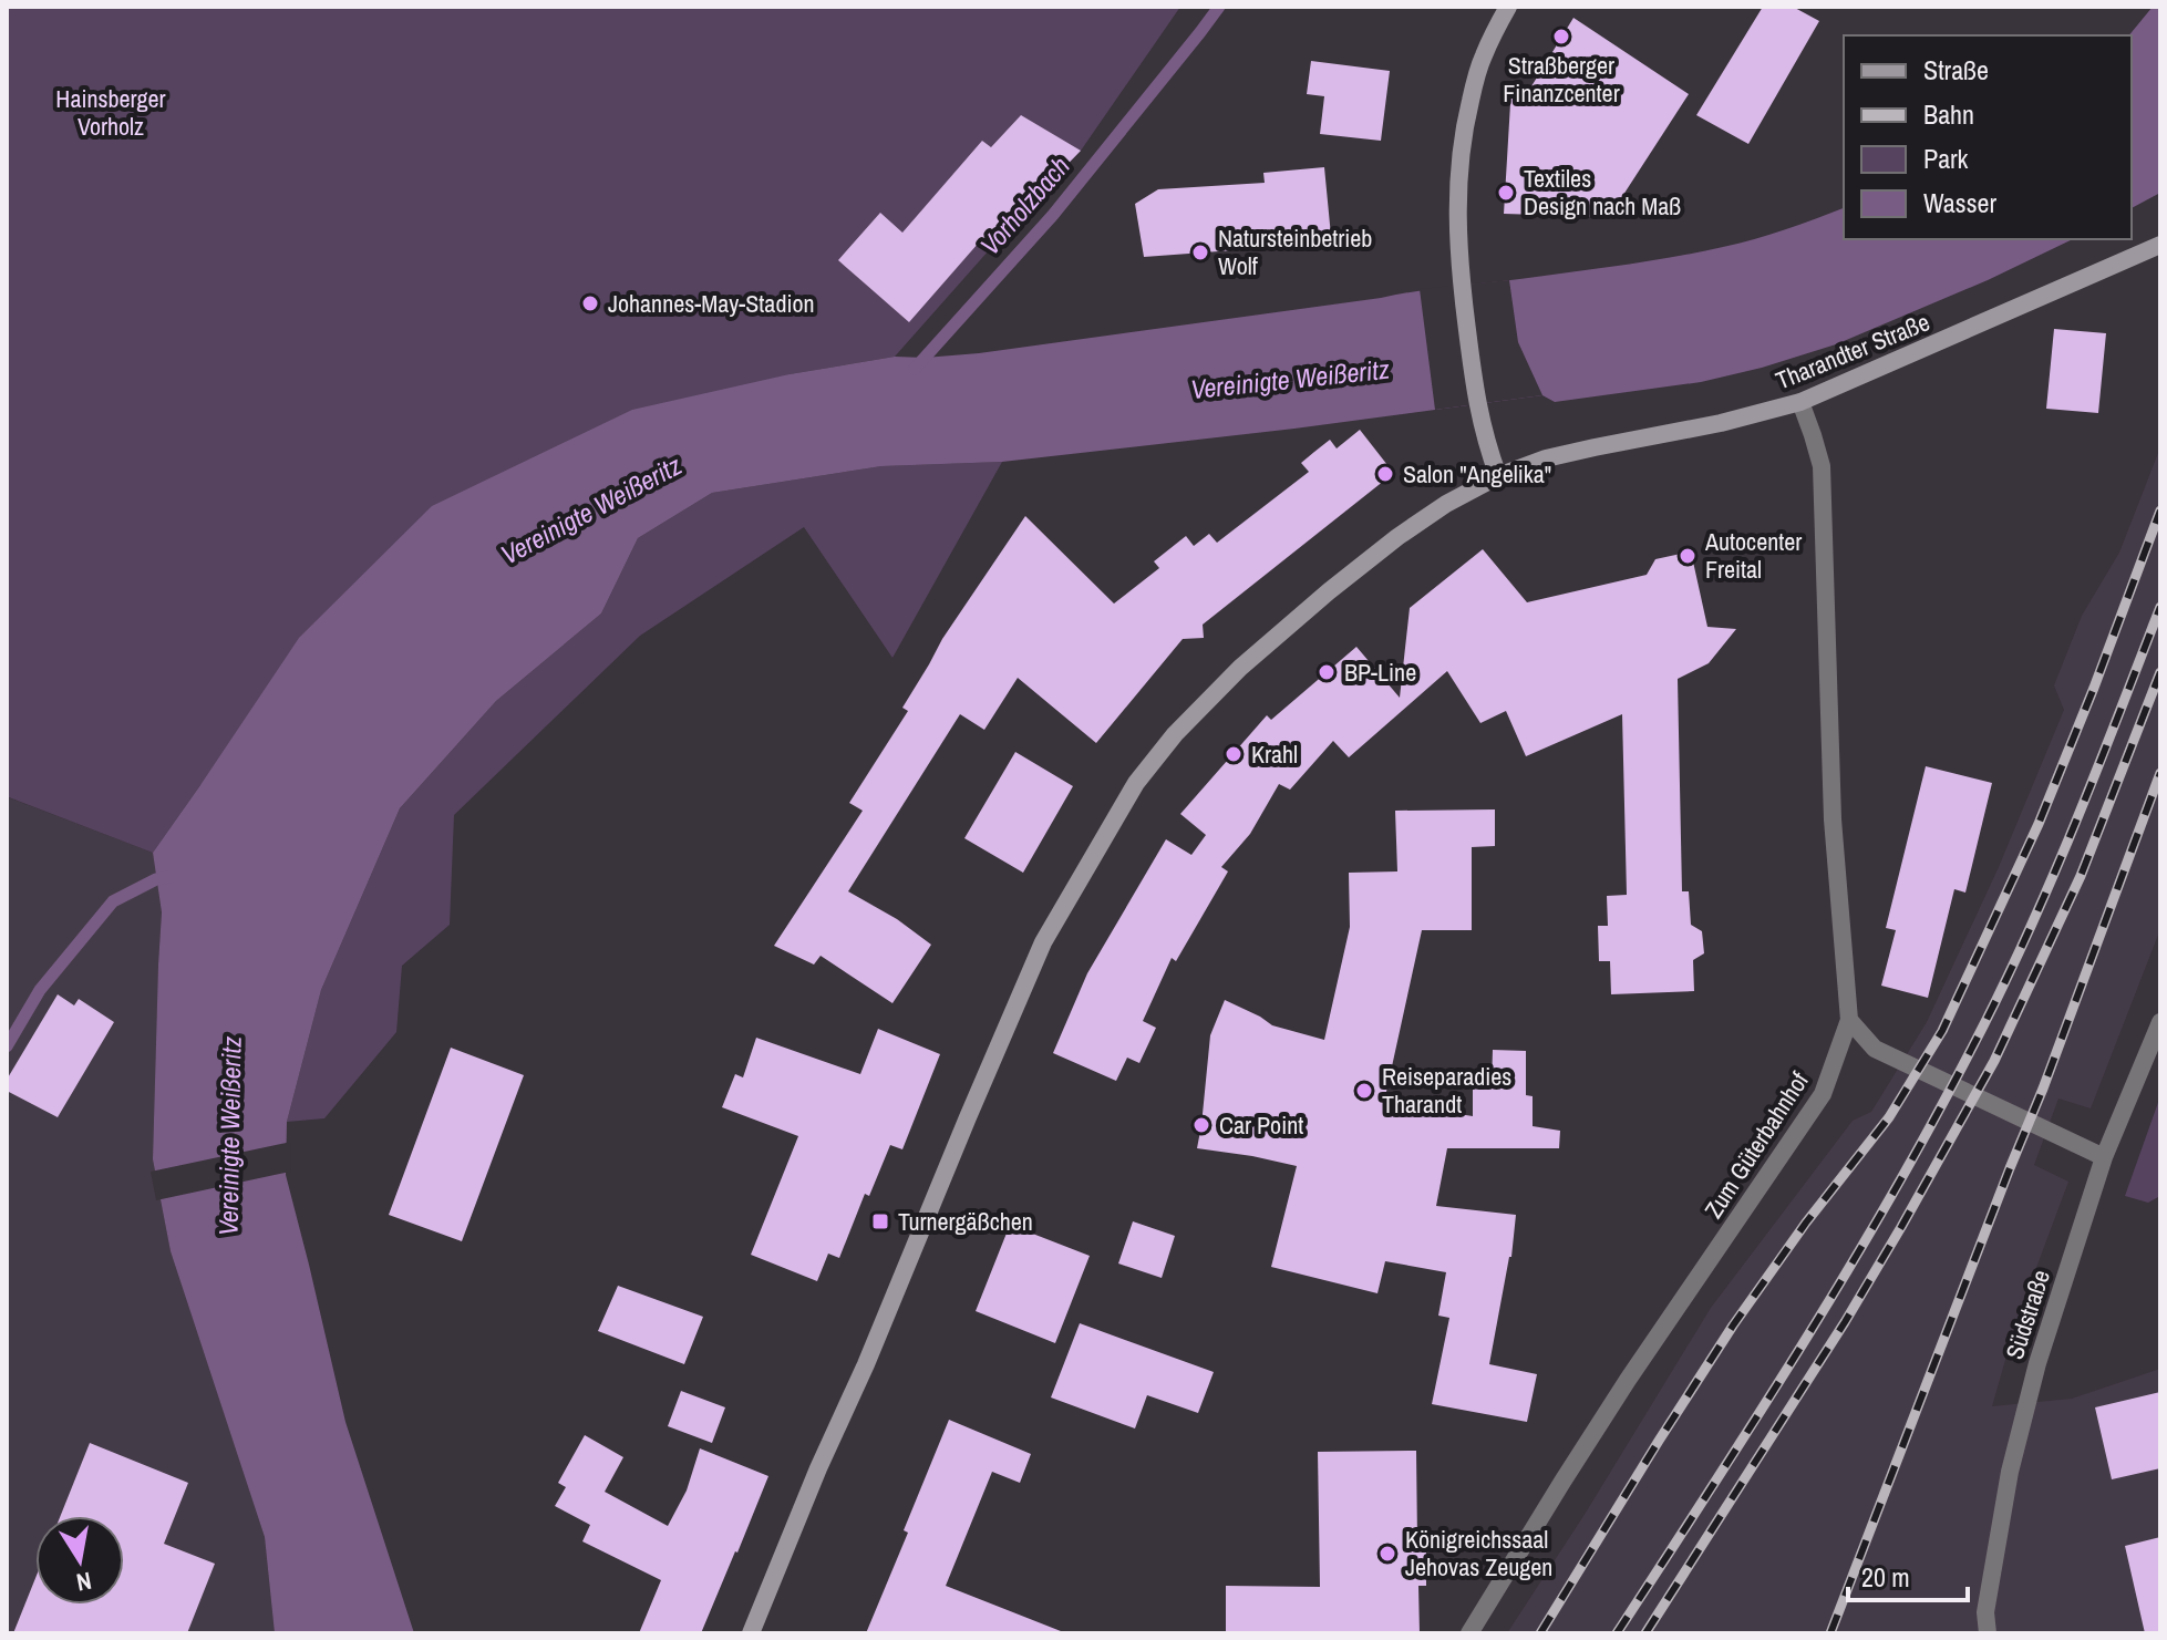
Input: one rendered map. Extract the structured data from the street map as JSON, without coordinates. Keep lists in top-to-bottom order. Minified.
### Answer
{"streets":{"main road":["Tharandter Straße"],"street":["Zum Güterbahnhof","Südstraße"]},"crossings":[["Tharandter Straße","Zum Güterbahnhof"]],"water":["Vorholzbach","Vereinigte Weißeritz"],"parks":["Hainsberger Vorholz"],"places":{"other":["Straßberger Finanzcenter","Textiles Design nach Maß","Natursteinbetrieb Wolf","Johannes-May-Stadion","Salon \"Angelika\"","Autocenter Freital","BP-Line","Krahl","Reiseparadies Tharandt","Car Point","Königreichssaal Jehovas Zeugen"],"transit":["Turnergäßchen"]},"legend":["Straße","Bahn","Park","Wasser"],"scale_bar":"20 m","north":"bottom"}
